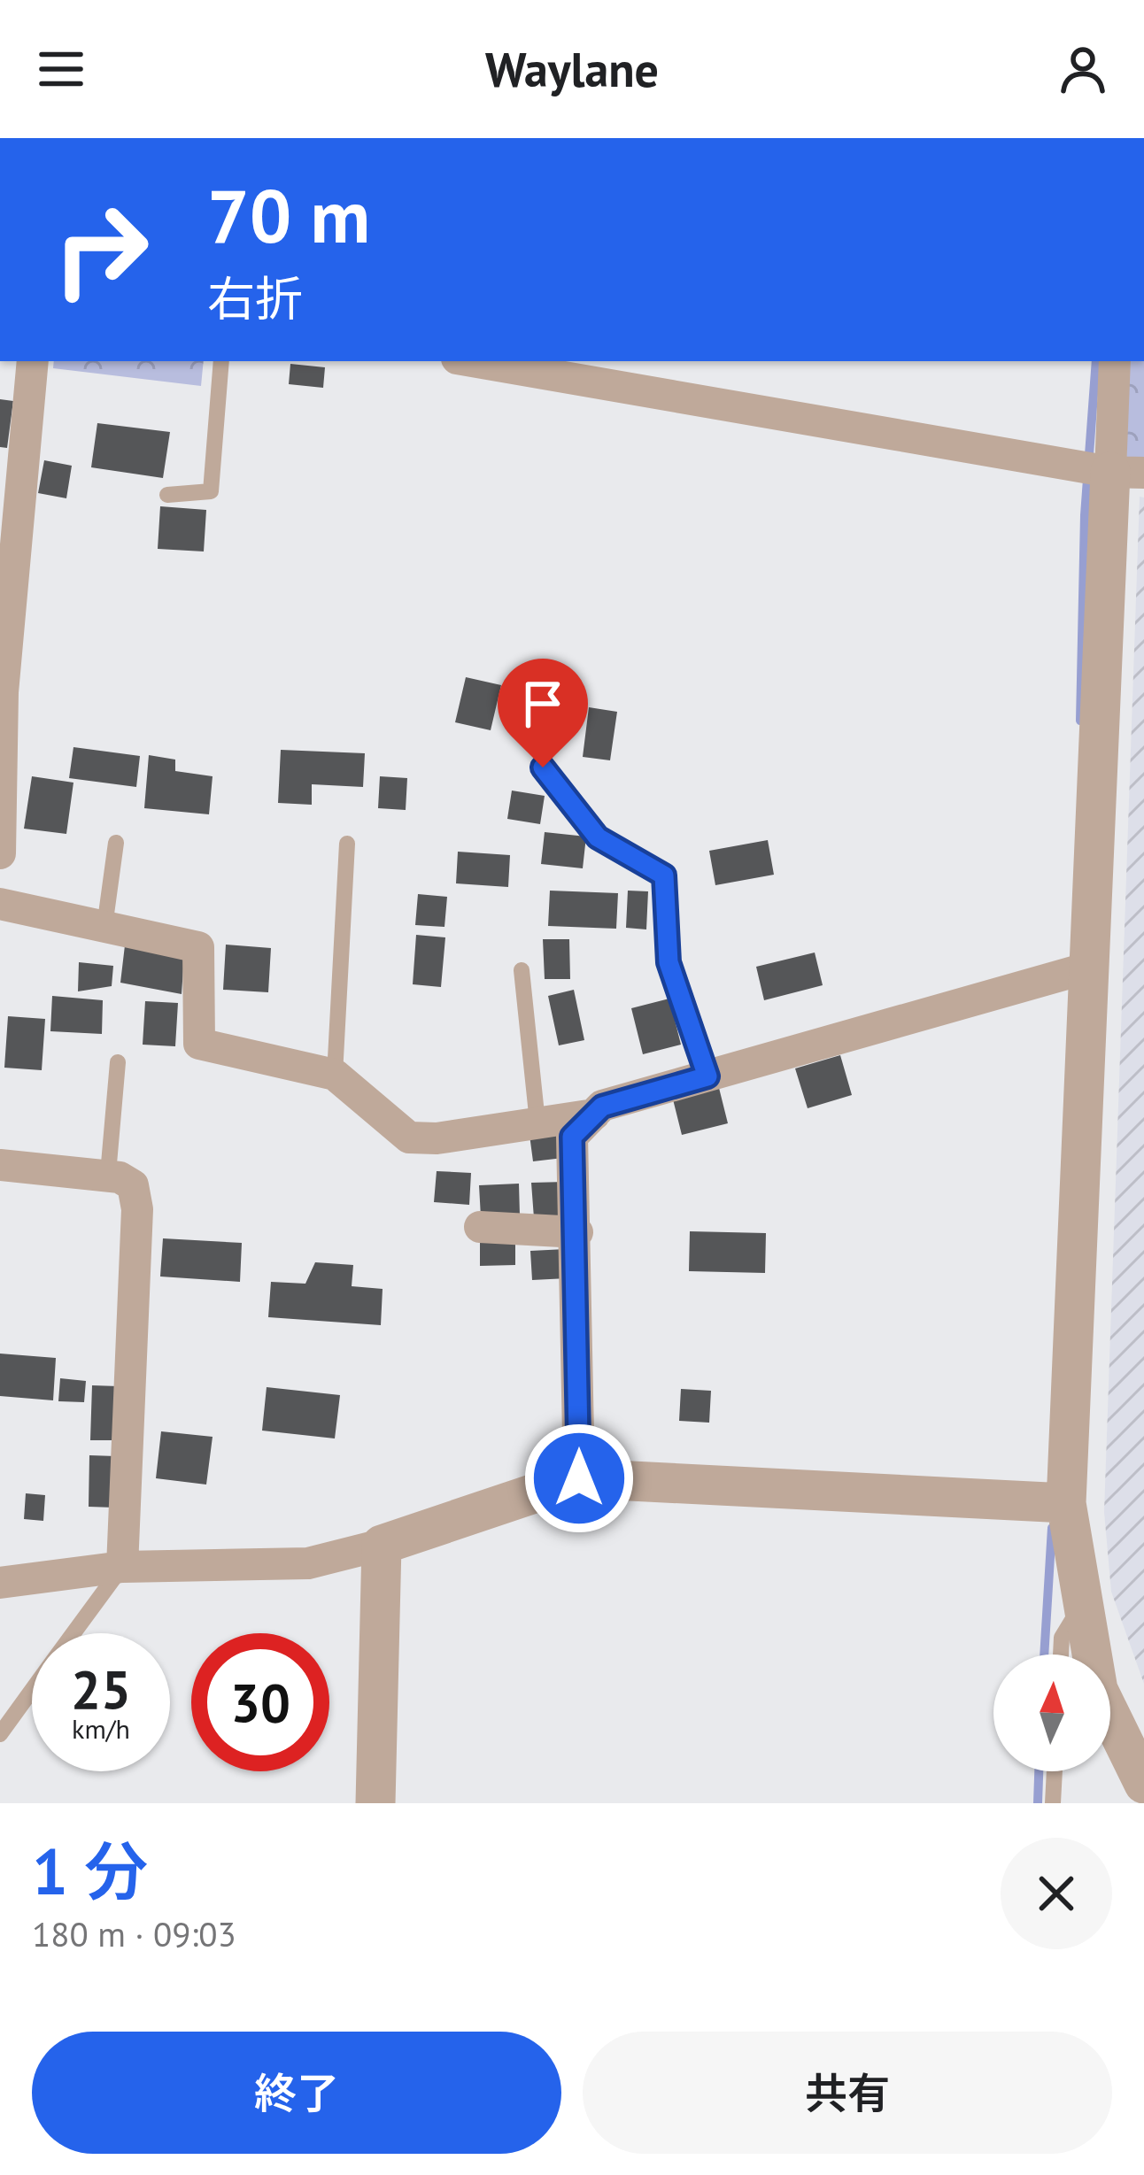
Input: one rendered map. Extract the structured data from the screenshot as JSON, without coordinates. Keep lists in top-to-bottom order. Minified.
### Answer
{"north":"top","page":{"header":"Waylane","turn":["70 m","右折"],"speed":"25 km/h","limit":"30","heading":["1 分","180 m · 09:03"],"buttons":["終了","共有"]}}
